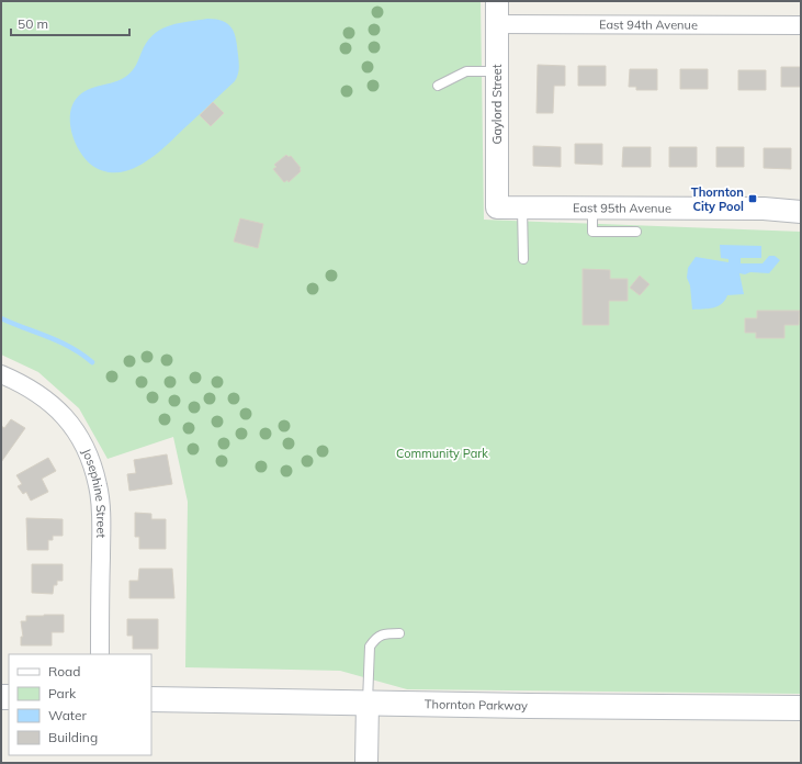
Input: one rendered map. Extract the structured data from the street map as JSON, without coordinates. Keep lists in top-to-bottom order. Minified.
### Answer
{"streets":{"main road":["Thornton Parkway"],"street":["East 94th Avenue","Gaylord Street","East 95th Avenue","Josephine Street"]},"crossings":[["East 94th Avenue","Gaylord Street"],["Gaylord Street","East 95th Avenue"]],"parks":["Community Park"],"places":{"transit":["Thornton City Pool"]},"legend":["Road","Park","Water","Building"],"scale_bar":"50 m"}
